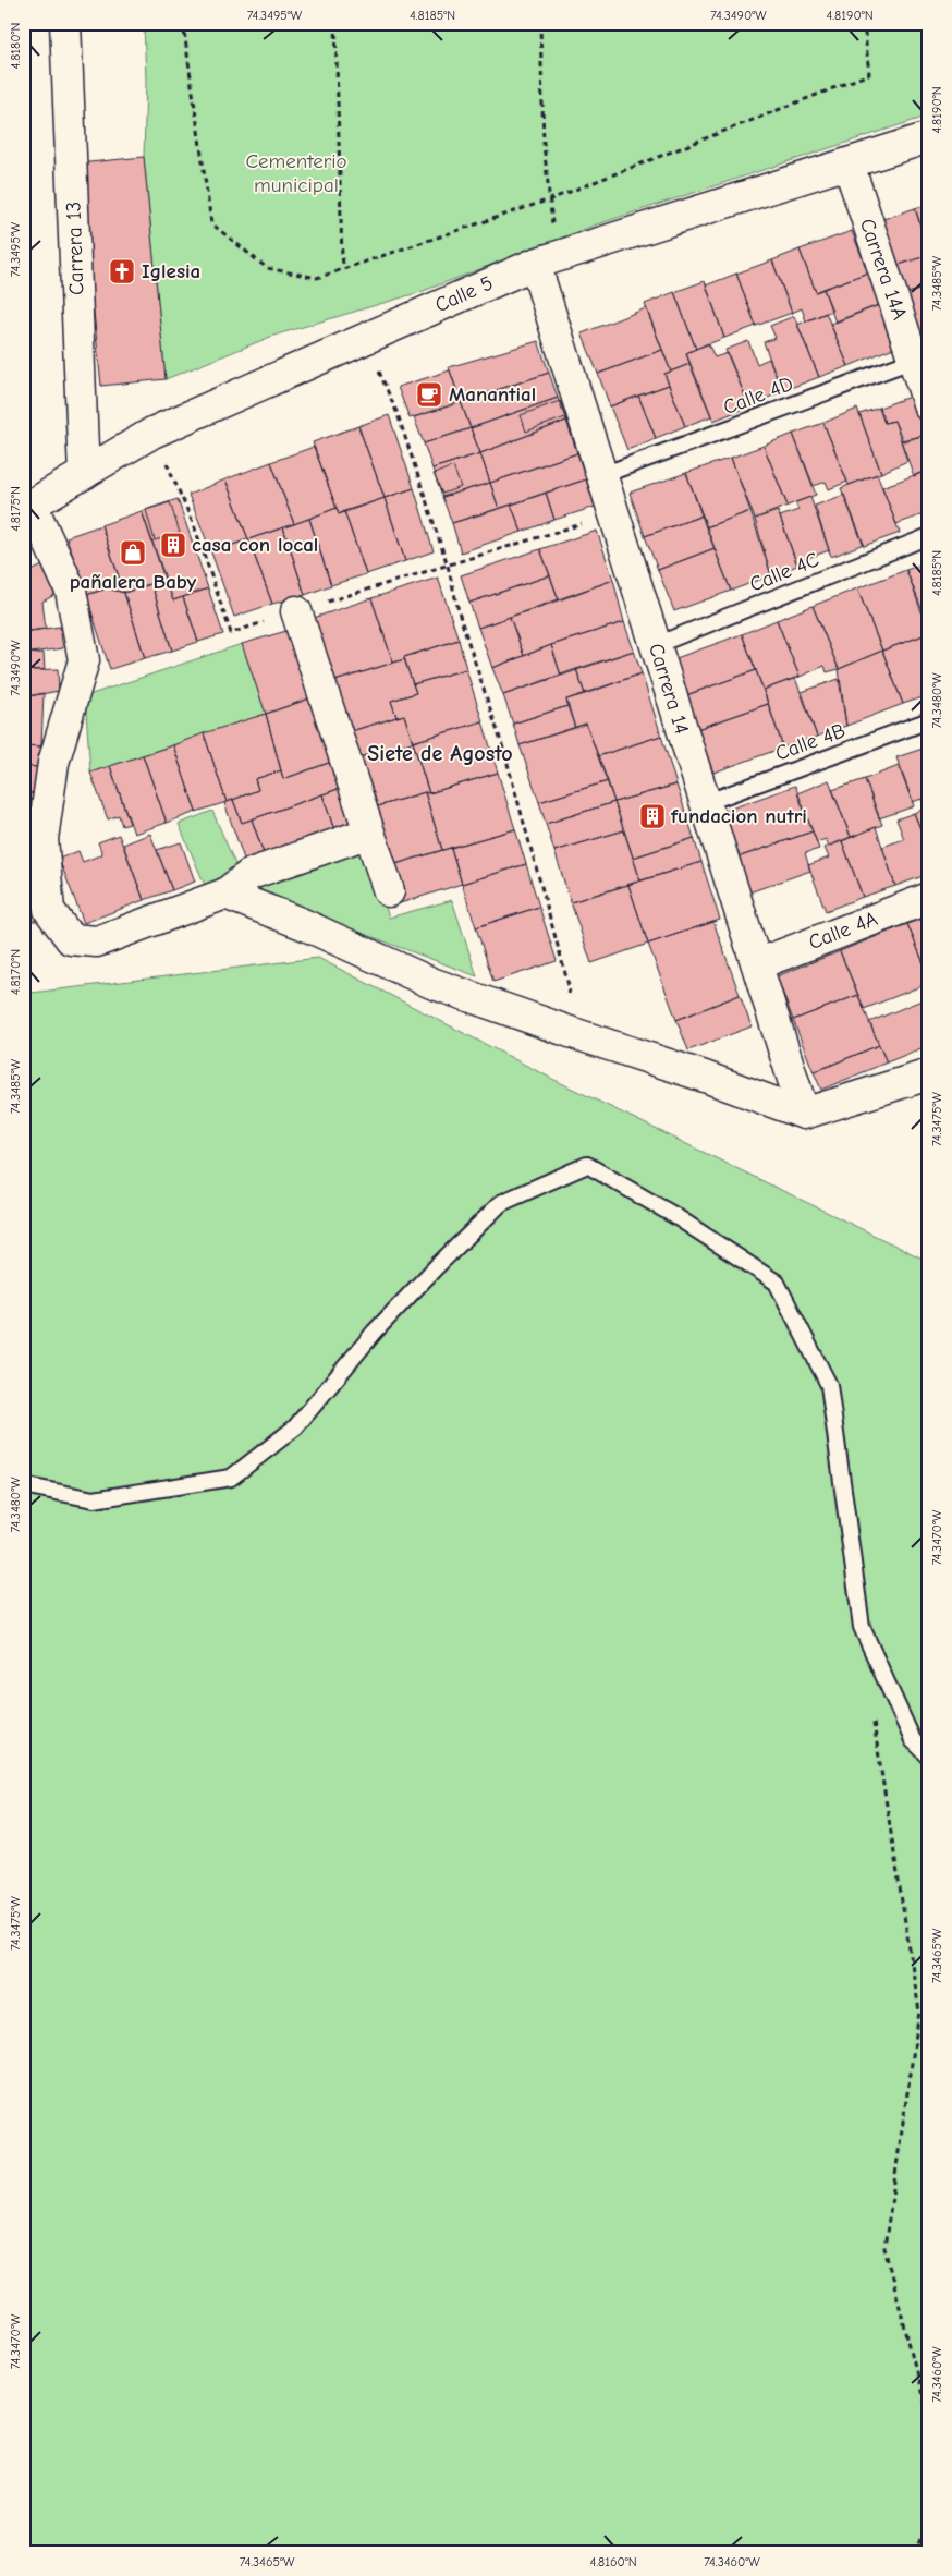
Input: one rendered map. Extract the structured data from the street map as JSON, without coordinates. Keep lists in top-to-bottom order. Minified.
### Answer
{"streets":{"street":["Carrera 13","Carrera 14A","Calle 5","Carrera 14","Calle 4A"],"lane":["Calle 4D","Calle 4C","Calle 4B"]},"crossings":[["Carrera 13","Calle 5"],["Carrera 14A","Calle 5"],["Carrera 14A","Calle 4D"],["Calle 5","Carrera 14"],["Calle 4D","Carrera 14"],["Calle 4C","Carrera 14"],["Carrera 14","Calle 4B"],["Carrera 14","Calle 4A"]],"districts":["Siete de Agosto"],"parks":["Cementerio municipal"],"places":{"church":["Iglesia"],"cafe":["Manantial"],"building":["casa con local","fundacion nutri"],"shop":["pañalera Baby"]},"coordinates":["74.3495°W","4.8185°N","74.3490°W","4.8190°N","4.8180°N","74.3485°W","4.8175°N","74.3480°W","4.8170°N","74.3475°W","74.3470°W","74.3465°W","74.3460°W","4.8160°N"]}
